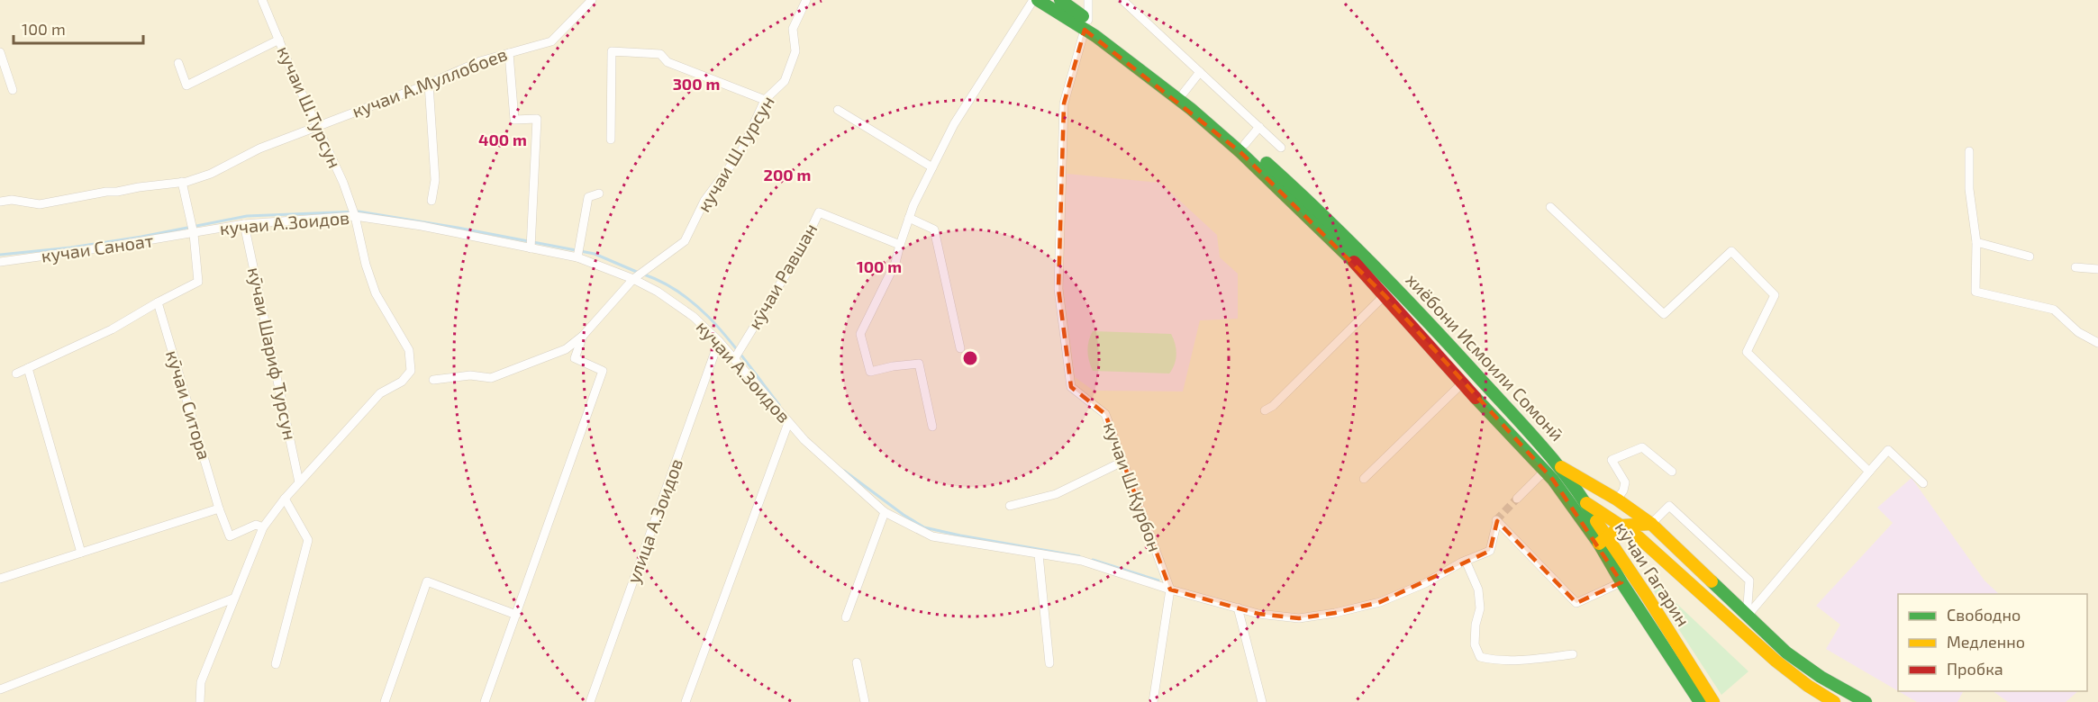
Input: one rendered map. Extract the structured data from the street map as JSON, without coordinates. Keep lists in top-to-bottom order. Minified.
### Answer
{"streets":{"main road":["хиёбони Исмоили Сомонӣ","кӯчаи Гагарин"],"street":["кучаи А.Муллобоев","кучаи Ш.Турсун","кучаи А.Зоидов","кучаи Саноат","кӯчаи Равшан","кӯчаи Шариф Турсун","кӯчаи Ситора","кучаи Ш.Қурбон","улица А.Зоидов"]},"crossings":[["кучаи А.Муллобоев","кучаи Ш.Турсун"],["кучаи Ш.Турсун","кучаи А.Зоидов"],["кучаи А.Зоидов","кучаи Саноат"],["кучаи А.Зоидов","кӯчаи Равшан"],["кучаи А.Зоидов","кӯчаи Шариф Турсун"],["кучаи А.Зоидов","кучаи Ш.Қурбон"],["кучаи А.Зоидов","улица А.Зоидов"],["кучаи А.Зоидов","кӯчаи Гагарин"],["хиёбони Исмоили Сомонӣ","кучаи Ш.Қурбон"],["хиёбони Исмоили Сомонӣ","кӯчаи Гагарин"]],"legend":["Свободно","Медленно","Пробка"],"scale_bar":"100 m","rings":["300 m","400 m","200 m","100 m"]}
